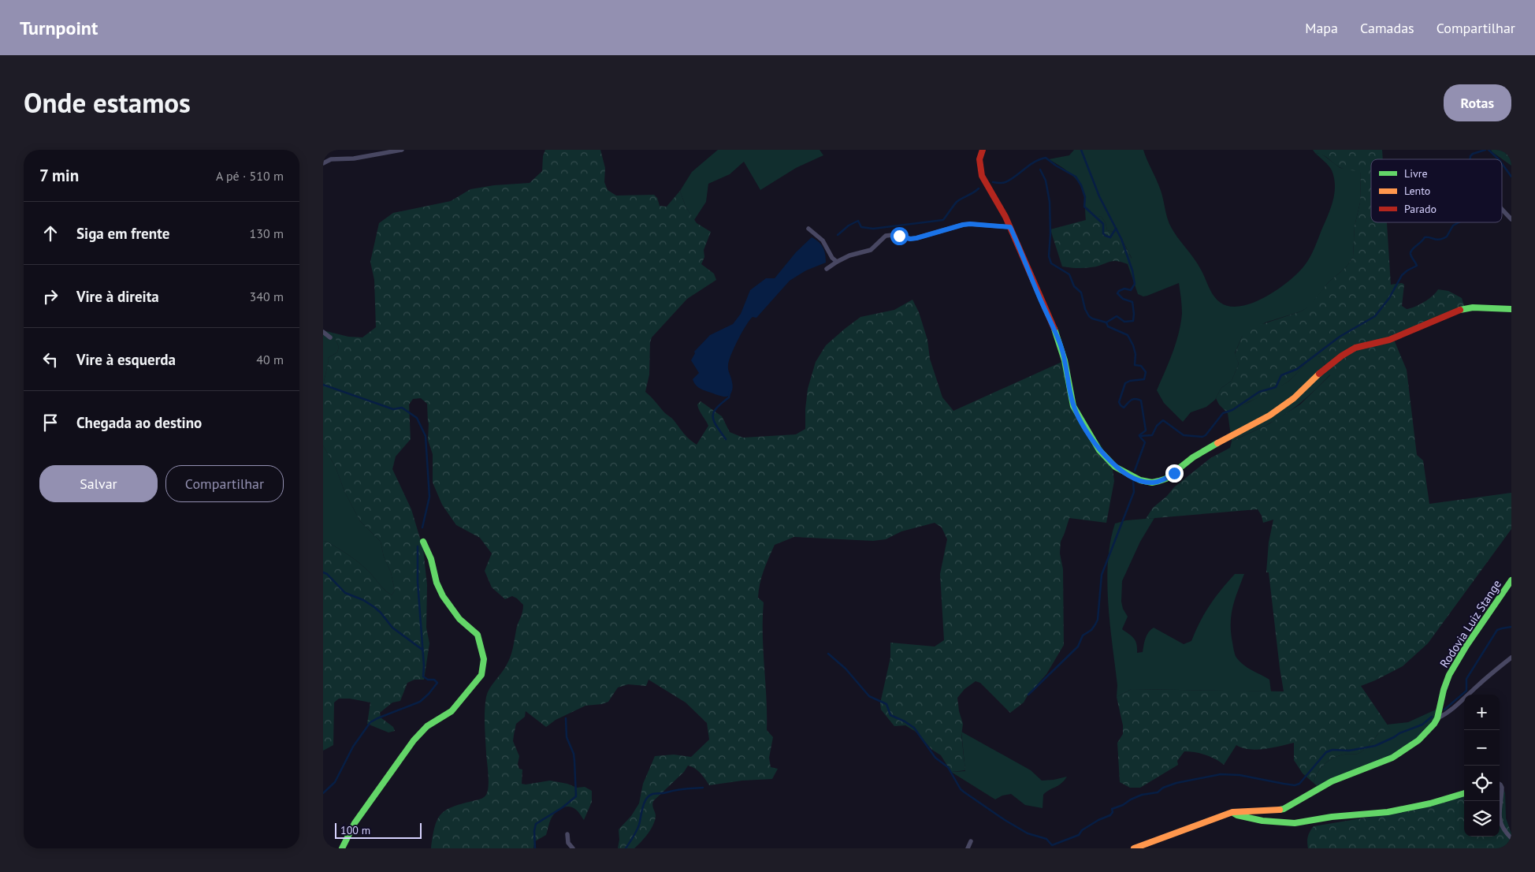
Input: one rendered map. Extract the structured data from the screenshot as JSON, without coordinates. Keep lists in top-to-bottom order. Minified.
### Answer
{"streets":{"street":["Rodovia Luiz Stange"]},"legend":["Livre","Lento","Parado"],"scale_bar":"100 m","page":{"header":"Turnpoint","nav":["Mapa","Camadas","Compartilhar"],"title":"Onde estamos","buttons":["Rotas",["Salvar","Compartilhar"]],"heading":["7 min","A pé · 510 m"],"list":[["Siga em frente","130 m"],["Vire à direita","340 m"],["Vire à esquerda","40 m"],"Chegada ao destino"],"map_buttons":["+","−"],"scale":"100 m"}}
